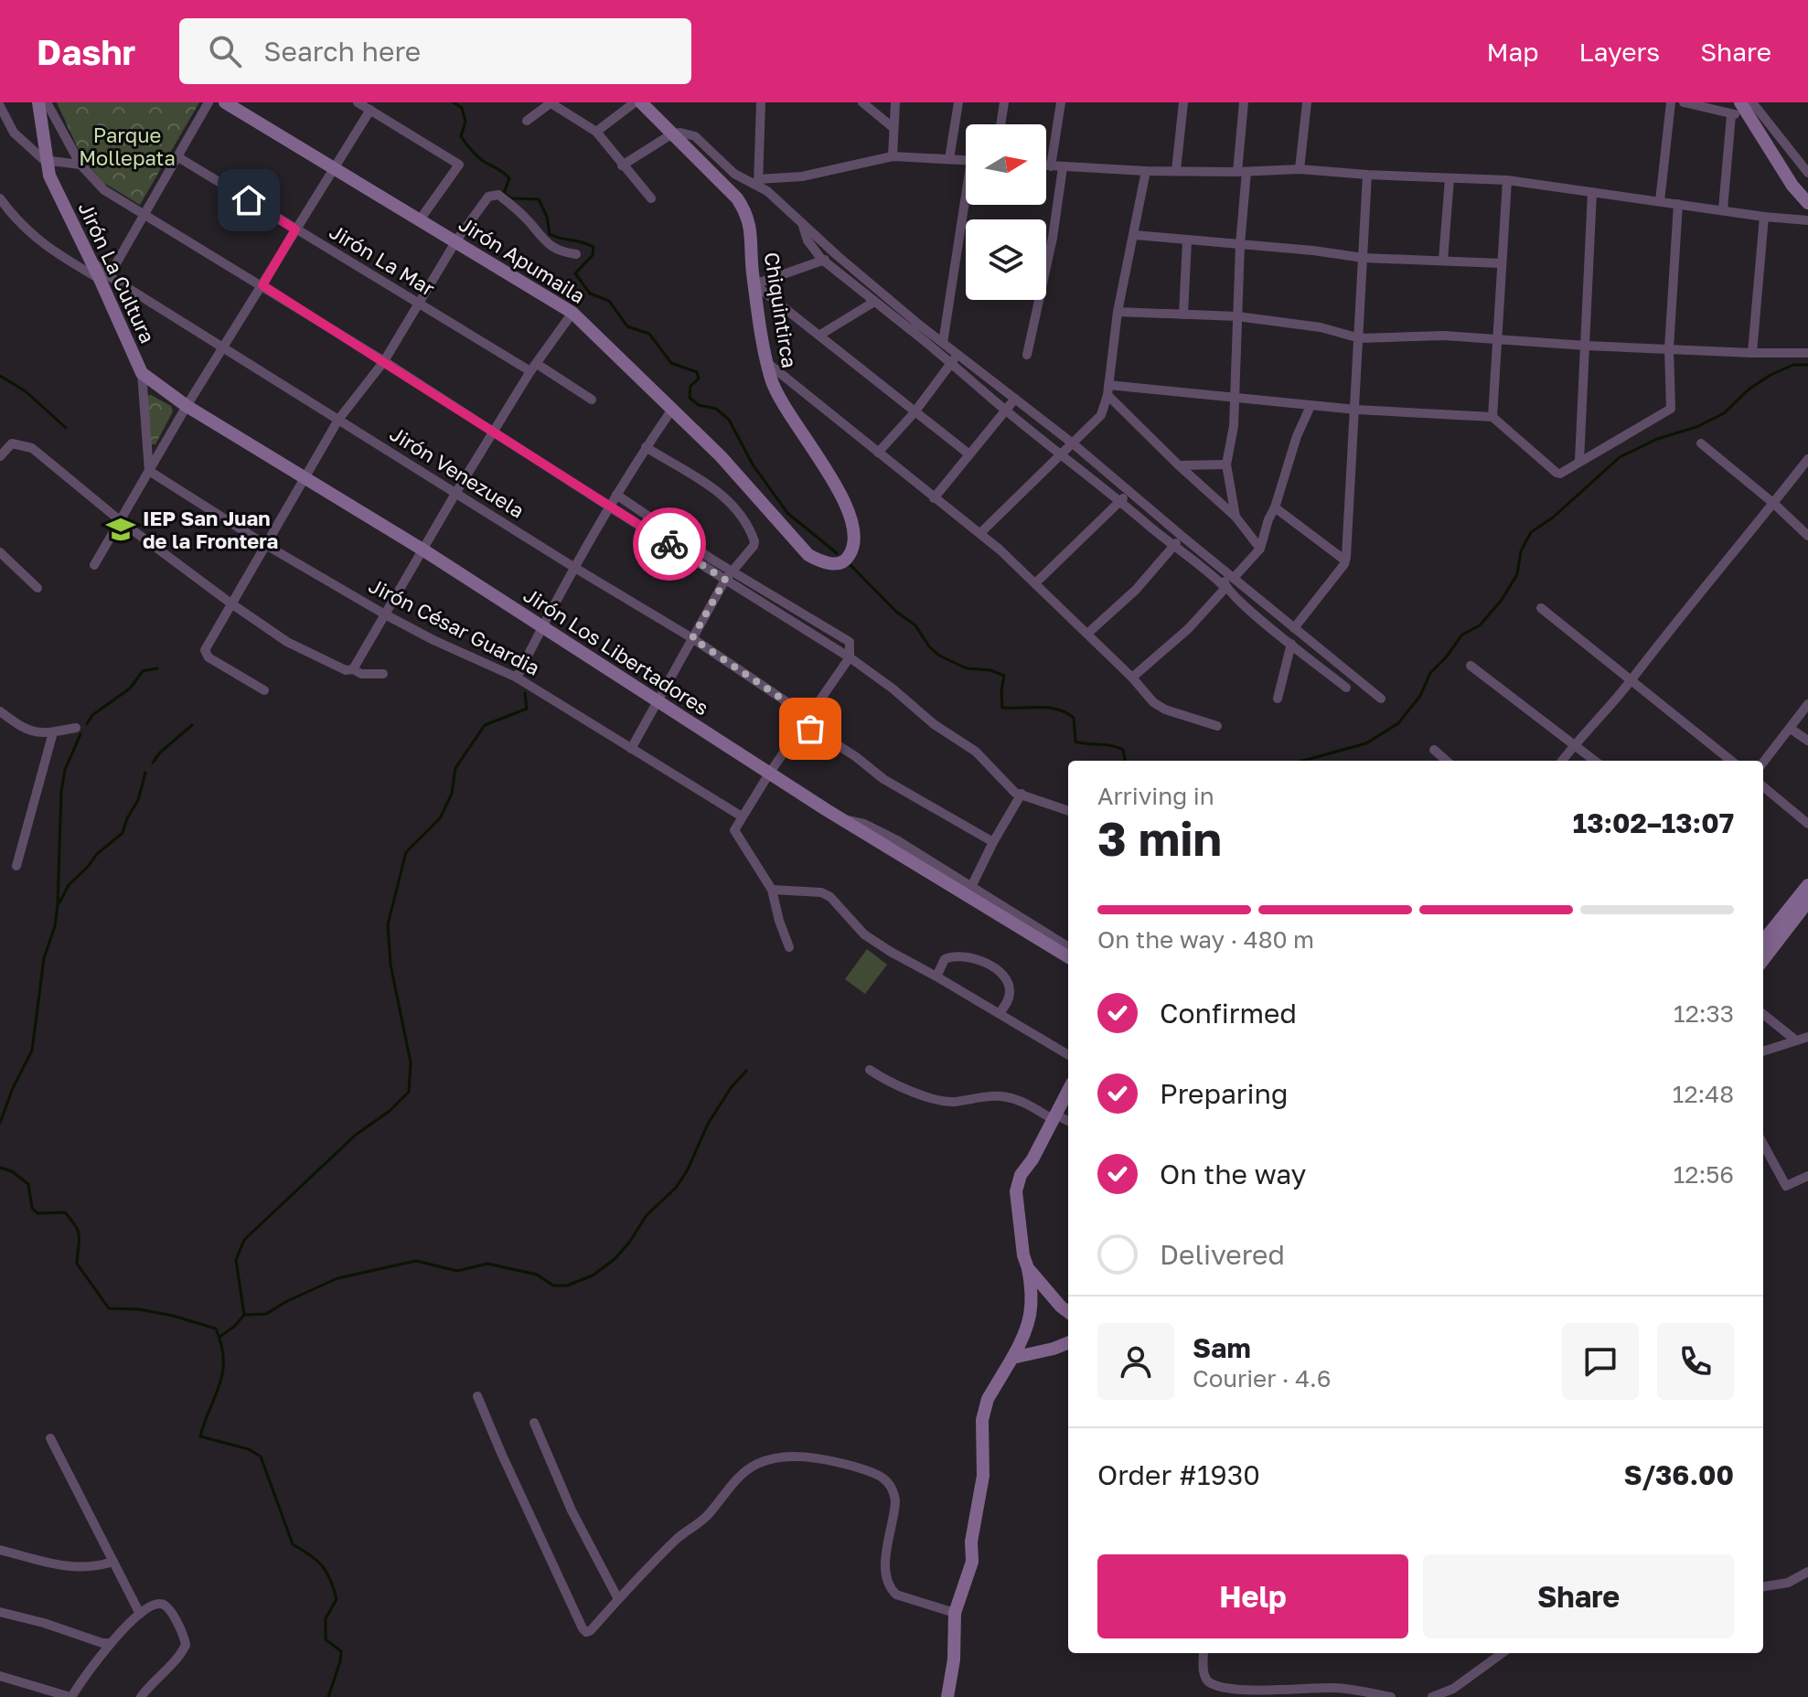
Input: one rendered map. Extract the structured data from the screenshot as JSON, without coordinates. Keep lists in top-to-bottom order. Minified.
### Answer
{"streets":{"street":["Jirón La Mar","Jirón Apumaila","Jirón La Cultura","Chiquintirca","Jirón Venezuela","Jirón César Guardia","Jirón Los Libertadores"]},"crossings":[["Jirón Apumaila","Chiquintirca"],["Jirón La Cultura","Jirón Venezuela"],["Jirón La Cultura","Jirón Los Libertadores"]],"parks":["Parque Mollepata"],"places":{"school or university":["IEP San Juan de la Frontera"]},"north":"right","page":{"header":"Dashr","search":"Search here","nav":["Map","Layers","Share"],"heading":["3 min","Arriving in","13:02–13:07"],"panel":["Sam","Courier · 4.6","Order #1930","S/36.00"],"bar":"On the way · 480 m","list":[["Confirmed","12:33"],["Preparing","12:48"],["On the way","12:56"],"Delivered"],"buttons":["Help","Share"]}}
